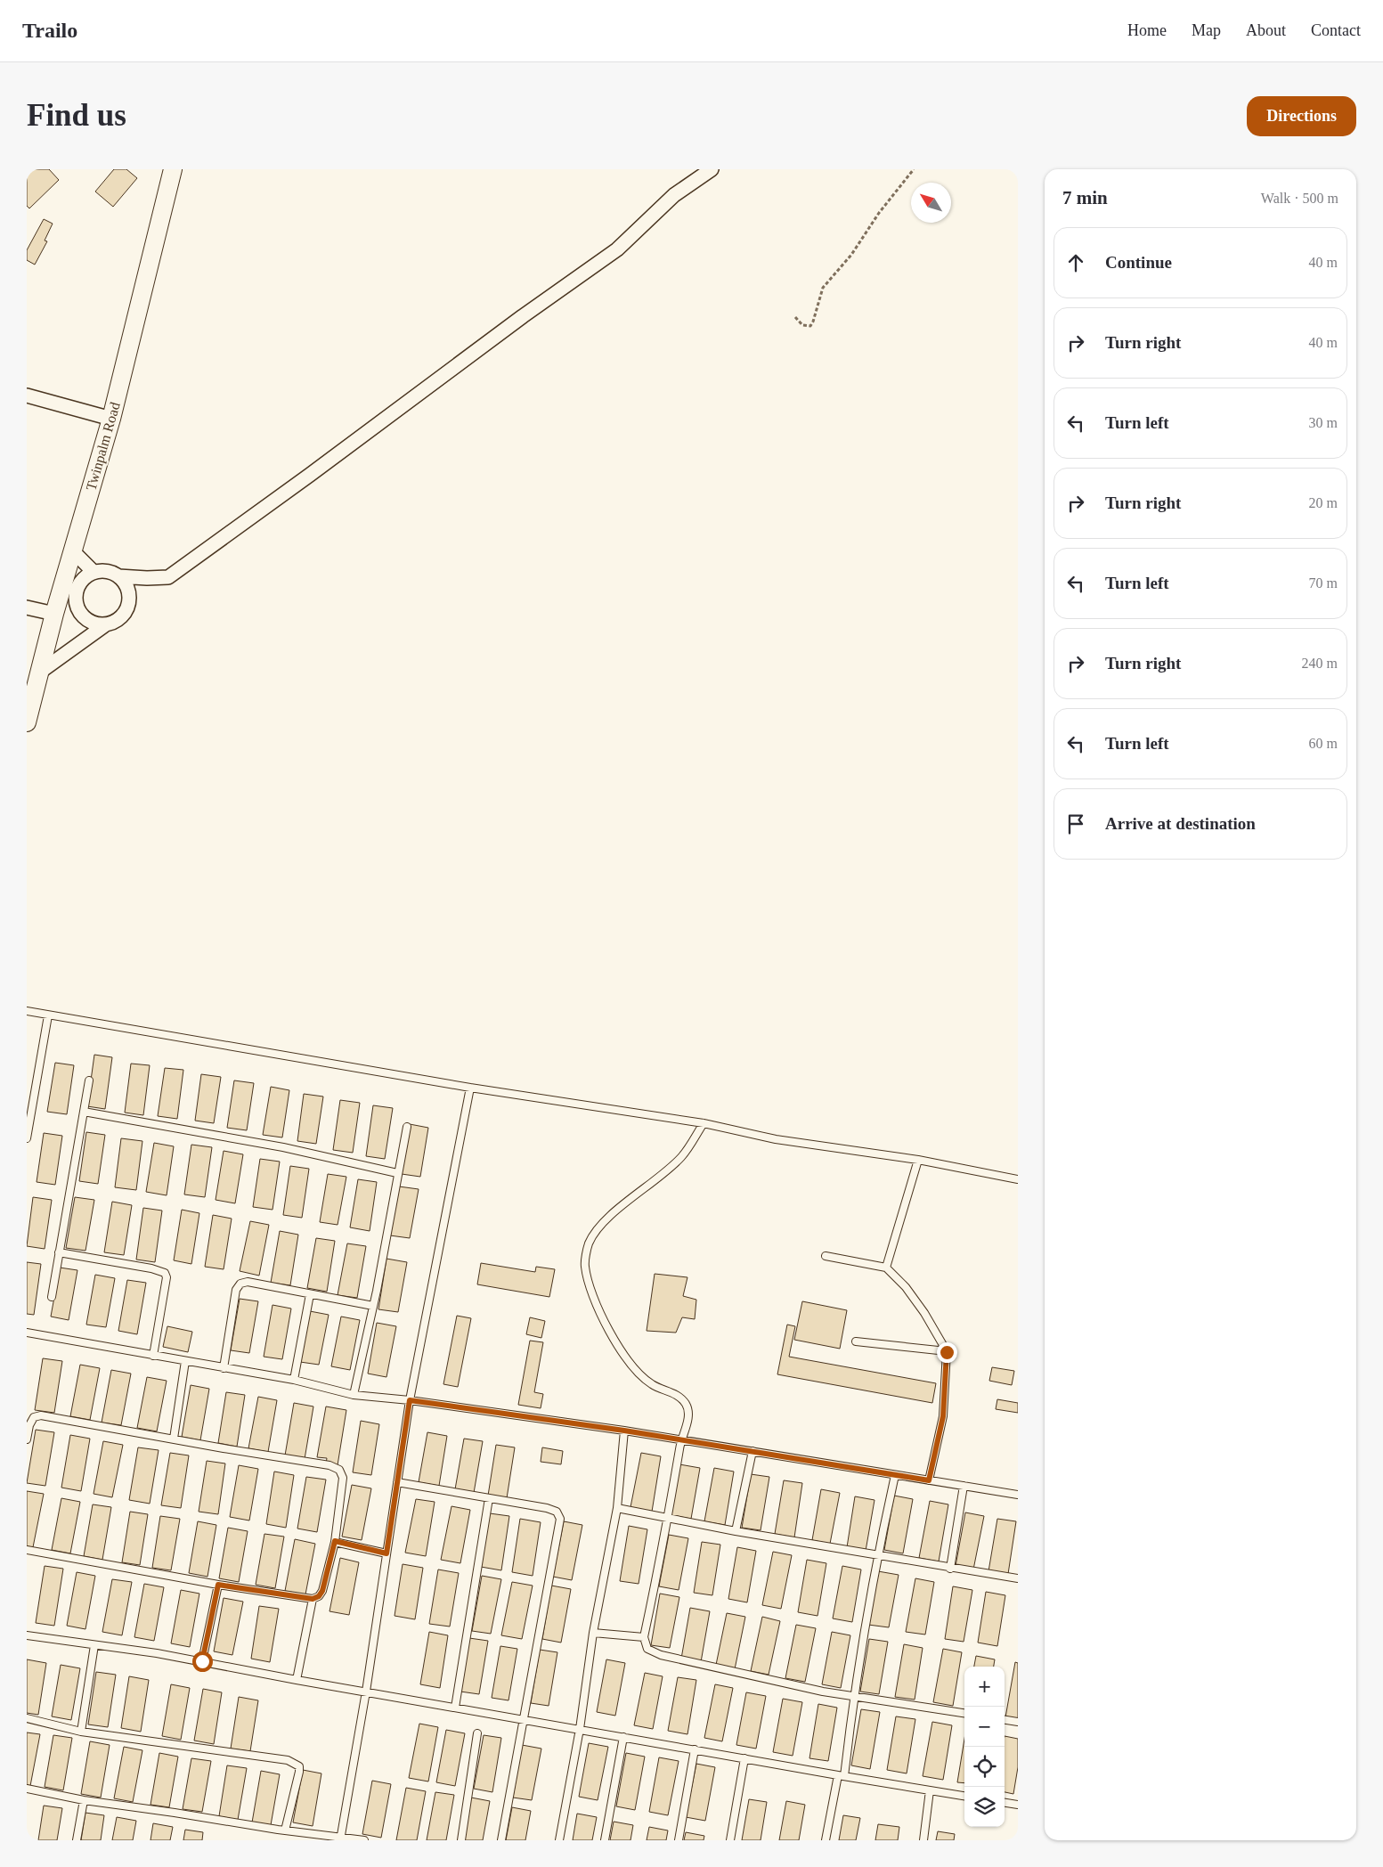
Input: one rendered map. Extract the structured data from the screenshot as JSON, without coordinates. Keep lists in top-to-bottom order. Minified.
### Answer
{"streets":{"main road":["Twinpalm Road"]},"north":"top left","page":{"header":"Trailo","nav":["Home","Map","About","Contact"],"buttons":"Directions","title":"Find us","heading":["7 min","Walk · 500 m"],"list":[["Continue","40 m"],["Turn right","40 m"],["Turn left","30 m"],["Turn right","20 m"],["Turn left","70 m"],["Turn right","240 m"],["Turn left","60 m"],"Arrive at destination"],"map_buttons":["+","−"]}}
